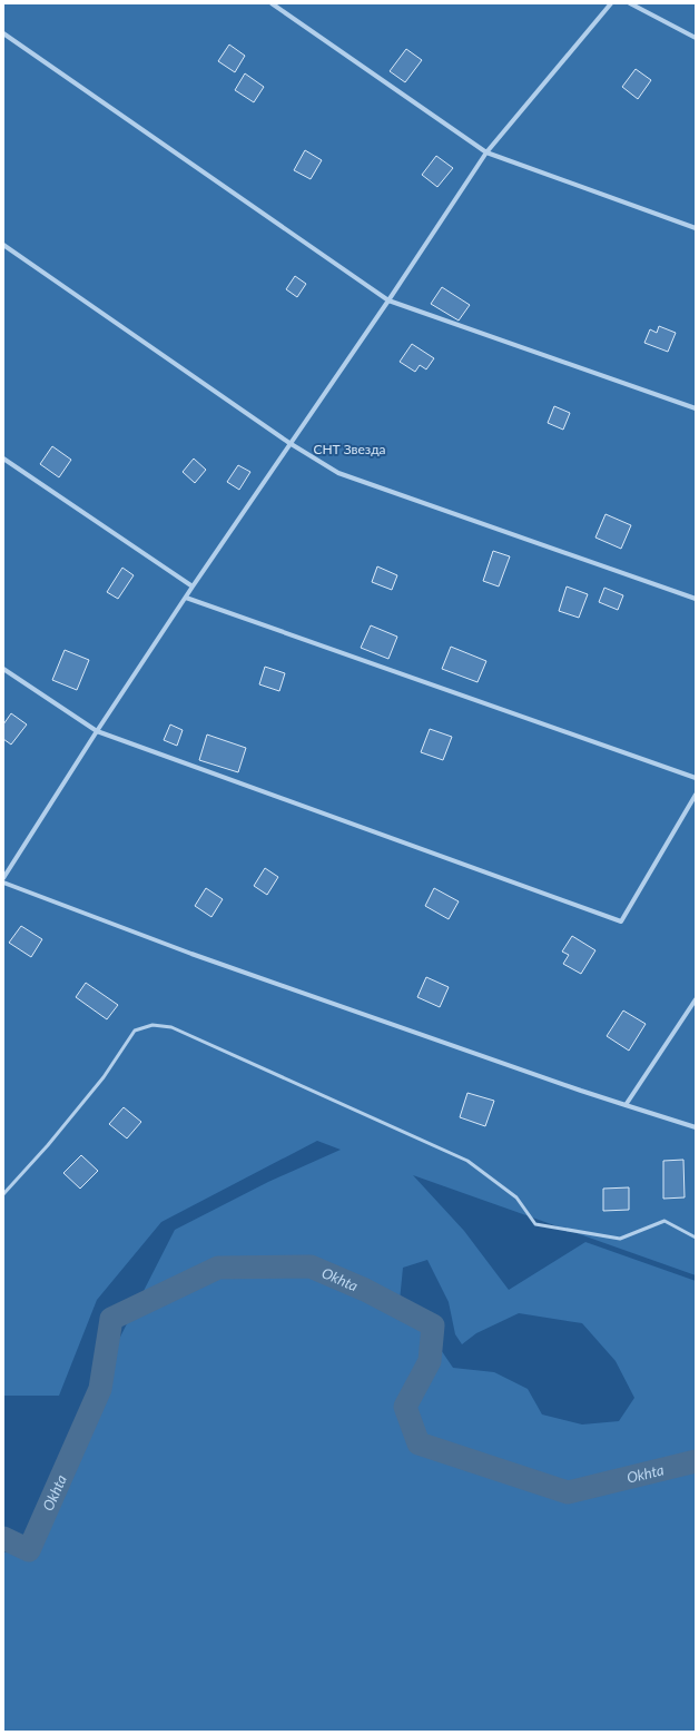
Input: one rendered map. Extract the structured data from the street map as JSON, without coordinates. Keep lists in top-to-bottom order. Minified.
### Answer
{"water":["Okhta"],"parks":["СНТ Звезда"]}
